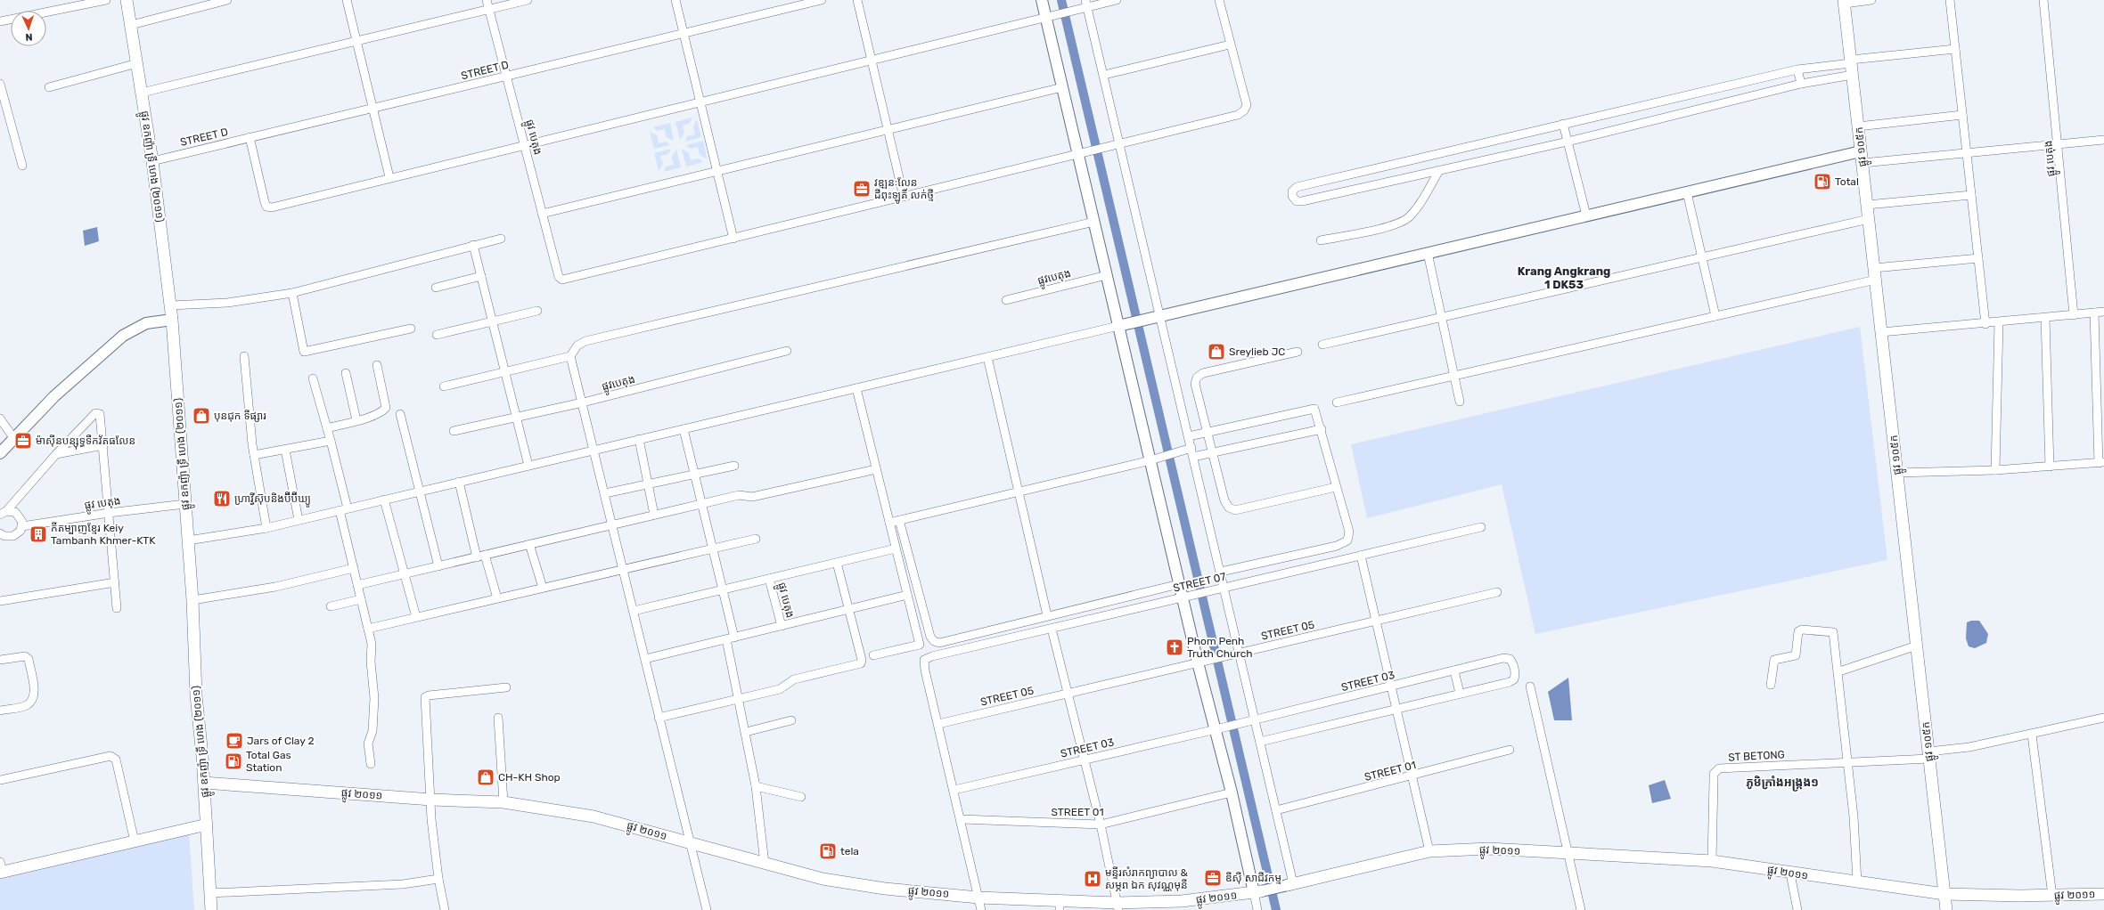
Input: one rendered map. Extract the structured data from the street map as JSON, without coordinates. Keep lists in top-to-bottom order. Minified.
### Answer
{"streets":{"main road":["ផ្លូវ ១០៥ក","ផ្លូវ ឧកញ៉ា ទ្រី ហេង (២០១១)","ផ្លូវ ២០១១"],"street":["STREET D","ផ្លូវ បេតុង","ផ្លូវបេតុង","STREET 07","STREET 05","STREET 03","ST BETONG","STREET 01"]},"crossings":[["STREET D","ផ្លូវ បេតុង"],["STREET D","ផ្លូវ ឧកញ៉ា ទ្រី ហេង (២០១១)"],["ផ្លូវ បេតុង","ផ្លូវ ឧកញ៉ា ទ្រី ហេង (២០១១)"],["ផ្លូវ ១០៥ក","ST BETONG"],["ផ្លូវ ១០៥ក","ផ្លូវ ២០១១"],["ផ្លូវ ឧកញ៉ា ទ្រី ហេង (២០១១)","ផ្លូវ ២០១១"],["STREET 07","STREET 05"],["ST BETONG","ផ្លូវ ២០១១"]],"districts":["Krang Angkrang 1 DK53","ភូមិក្រាំងអង្រ្កង១"],"places":{"fuel station":["Total","Total Gas Station","tela"],"office":["វឌ្ឍនៈលែន ដីពុះឡូតិ៍ លក់ថ្មី","ម៉ាស៊ីនបន្សុទ្ធទឹកវ័តធលែន","ឌីស៊ី សាជីវកម្ម"],"shop":["Sreylieb JC","បុនជុក ទីផ្សារ","CH-KH Shop"],"restaurant":["ហ្រាវ្វីស៊ុបនិងប៊ីប៊ីឃ្យូ"],"building":["កីតម្បាញខ្មែរ Keiy Tambanh Khmer-KTK"],"church":["Phom Penh Truth Church"],"cafe":["Jars of Clay 2"],"hospital":["មន្ទីរសំរាកព្យាបាល & សម្ភព ឯក សុវណ្ណមុនី"]},"north":"bottom"}
